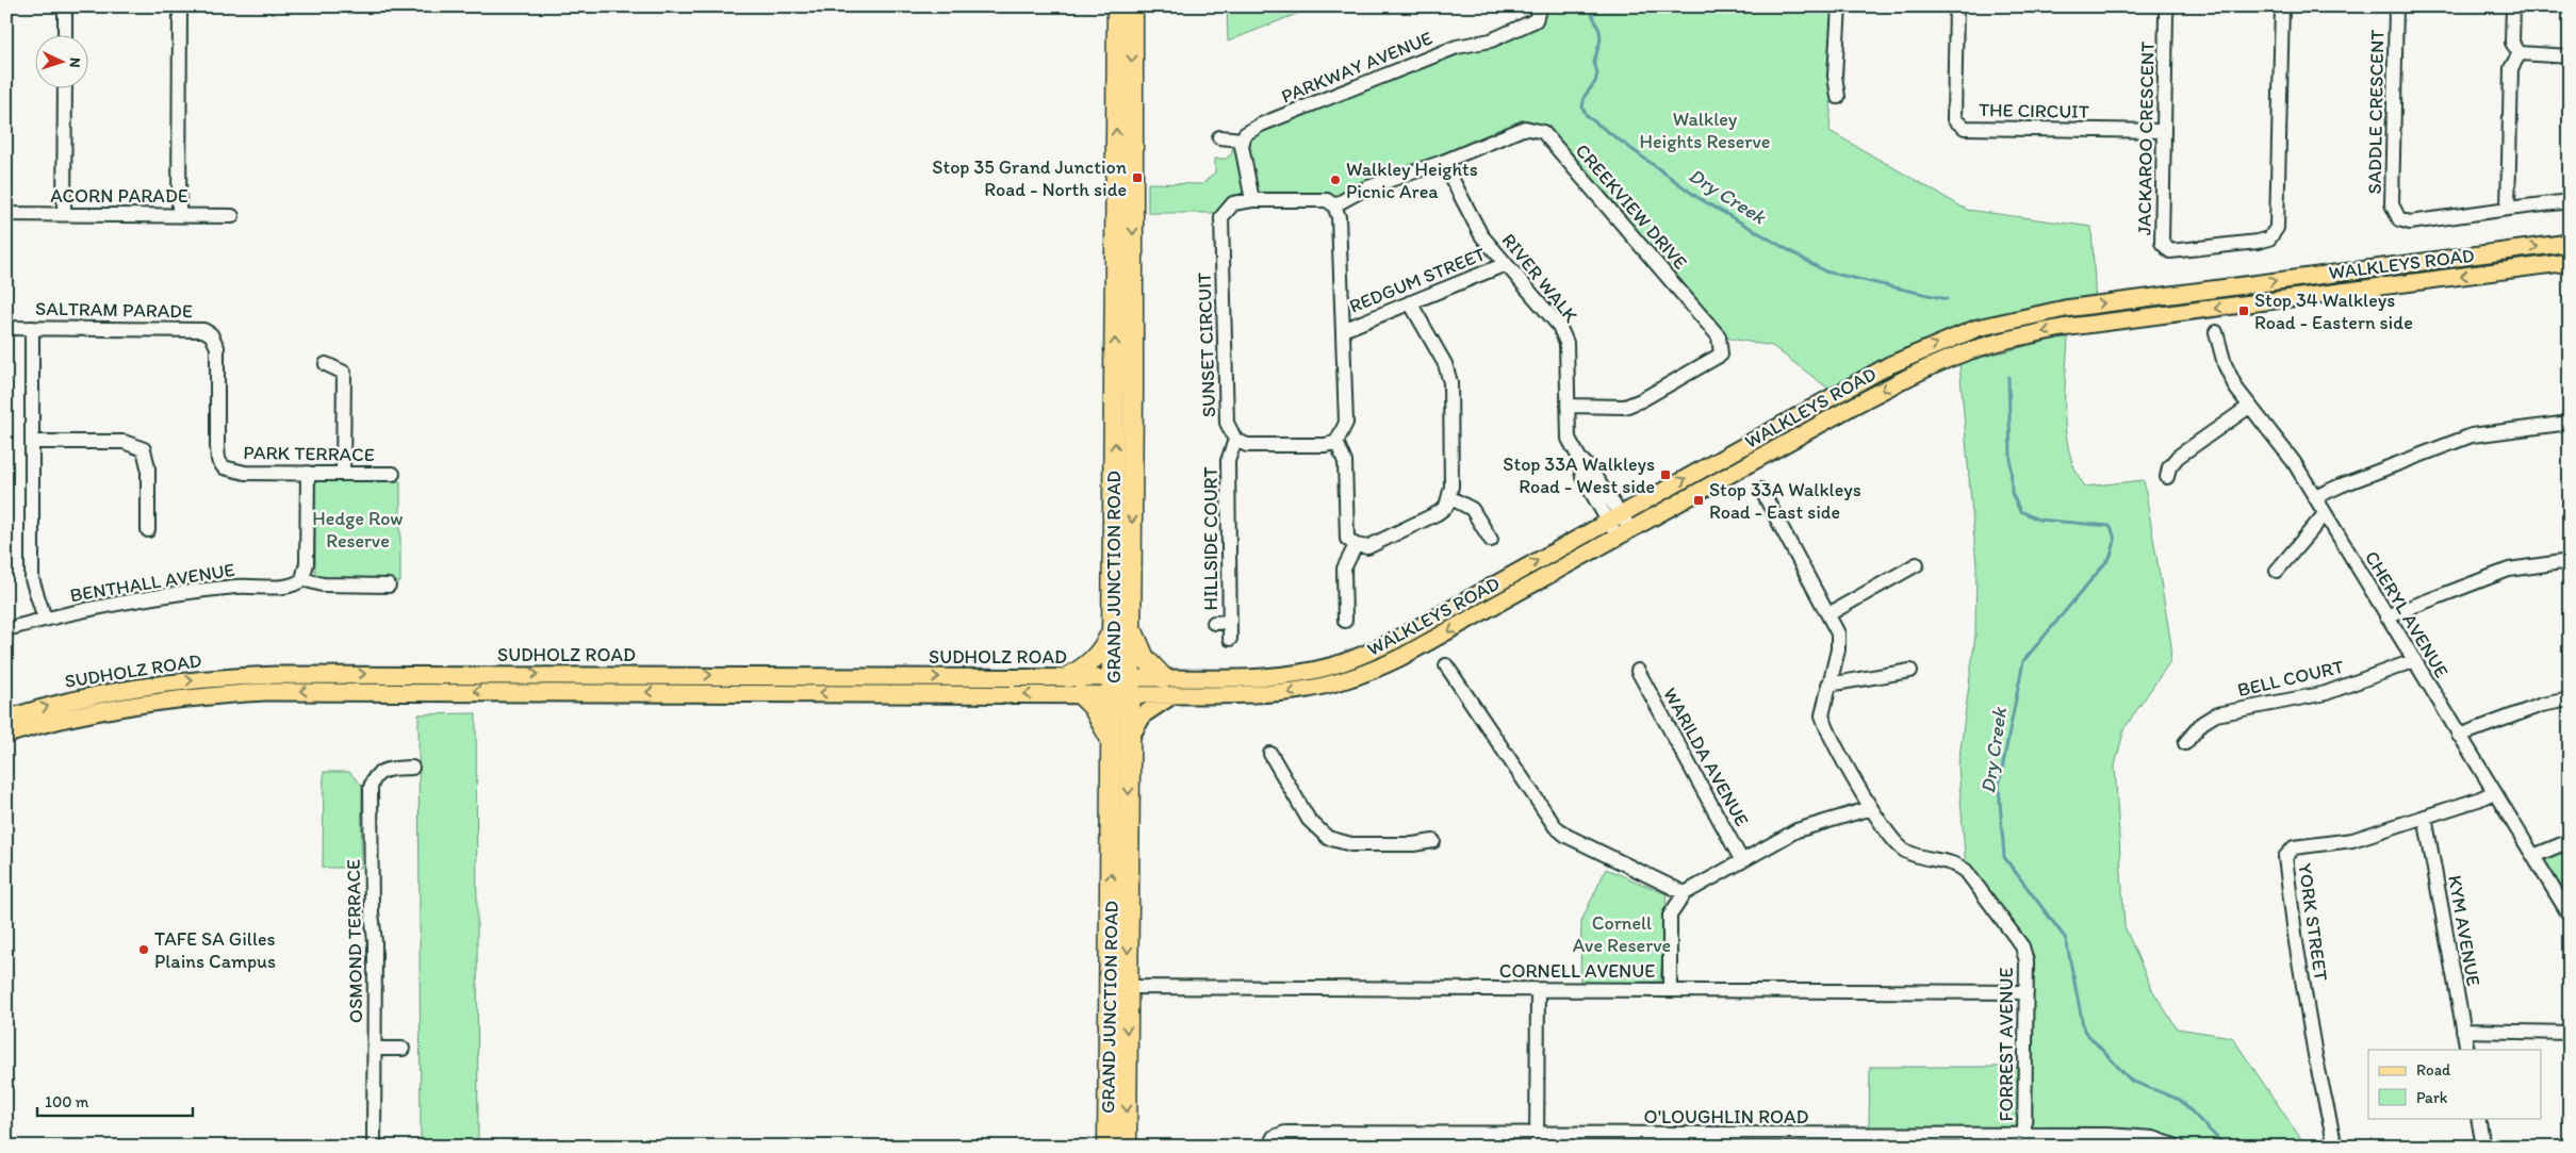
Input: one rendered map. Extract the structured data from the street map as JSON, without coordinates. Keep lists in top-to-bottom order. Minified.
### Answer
{"streets":{"highway":["GRAND JUNCTION ROAD"],"main road":["WALKLEYS ROAD","SUDHOLZ ROAD"],"street":["PARKWAY AVENUE","THE CIRCUIT","SADDLE CRESCENT","JACKAROO CRESCENT","ACORN PARADE","CREEKVIEW DRIVE","RIVER WALK","REDGUM STREET","SALTRAM PARADE","SUNSET CIRCUIT","PARK TERRACE","HILLSIDE COURT","BENTHALL AVENUE","CHERYL AVENUE","BELL COURT","WARILDA AVENUE","YORK STREET","KYM AVENUE","OSMOND TERRACE","CORNELL AVENUE","FORREST AVENUE","O'LOUGHLIN ROAD"]},"crossings":[["THE CIRCUIT","JACKAROO CRESCENT"],["CREEKVIEW DRIVE","RIVER WALK"],["CREEKVIEW DRIVE","SUNSET CIRCUIT"],["WALKLEYS ROAD","RIVER WALK"],["WALKLEYS ROAD","GRAND JUNCTION ROAD"],["WALKLEYS ROAD","SUDHOLZ ROAD"],["RIVER WALK","REDGUM STREET"],["SALTRAM PARADE","PARK TERRACE"],["SUNSET CIRCUIT","HILLSIDE COURT"],["GRAND JUNCTION ROAD","SUDHOLZ ROAD"],["GRAND JUNCTION ROAD","CORNELL AVENUE"],["CHERYL AVENUE","BELL COURT"],["CHERYL AVENUE","YORK STREET"],["YORK STREET","KYM AVENUE"],["CORNELL AVENUE","FORREST AVENUE"],["FORREST AVENUE","O'LOUGHLIN ROAD"]],"water":["Dry Creek"],"parks":["Walkley Heights Reserve","Hedge Row Reserve","Cornell Ave Reserve"],"places":{"transit":["Stop 35 Grand Junction Road - North side","Stop 34 Walkleys Road - Eastern side","Stop 33A Walkleys Road - West side","Stop 33A Walkleys Road - East side"],"other":["Walkley Heights Picnic Area","TAFE SA Gilles Plains Campus"]},"legend":["Road","Park"],"scale_bar":"100 m","north":"right"}
